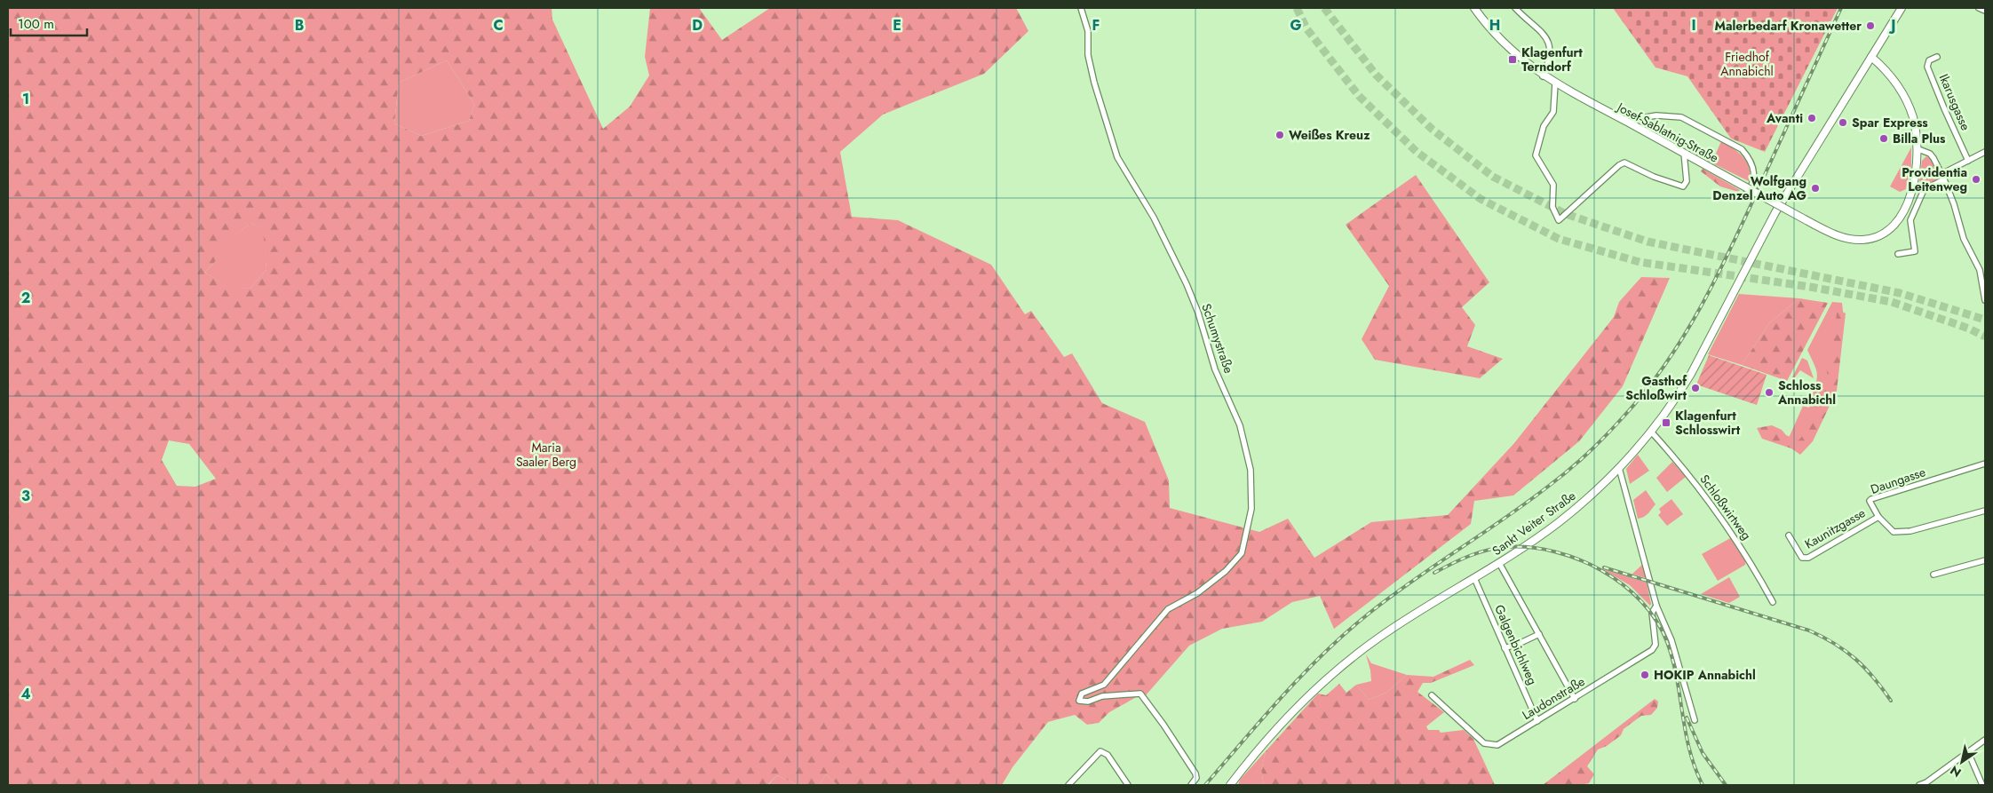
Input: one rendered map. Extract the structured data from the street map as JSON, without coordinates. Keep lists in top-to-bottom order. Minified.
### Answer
{"streets":{"main road":["Josef-Sablatnig-Straße","Sankt Veiter Straße"],"street":["Ikarusgasse","Schumystraße","Daungasse","Schloßwirtweg","Kaunitzgasse","Galgenbichlweg","Laudonstraße"]},"crossings":[["Josef-Sablatnig-Straße","Sankt Veiter Straße"],["Daungasse","Kaunitzgasse"],["Schloßwirtweg","Sankt Veiter Straße"],["Sankt Veiter Straße","Galgenbichlweg"],["Sankt Veiter Straße","Laudonstraße"],["Galgenbichlweg","Laudonstraße"]],"parks":["Friedhof Annabichl","Maria Saaler Berg"],"places":{"other":["Malerbedarf Kronawetter","Avanti","Spar Express","Weißes Kreuz","Billa Plus","Providentia Leitenweg","Wolfgang Denzel Auto AG","Gasthof Schloßwirt","Schloss Annabichl","HOKIP Annabichl"],"transit":["Klagenfurt Terndorf","Klagenfurt Schlosswirt"]},"scale_bar":"100 m","north":"bottom left","grid":{"columns":["B","C","D","E","F","G","H","I","J"],"rows":["1","2","3","4"]}}
